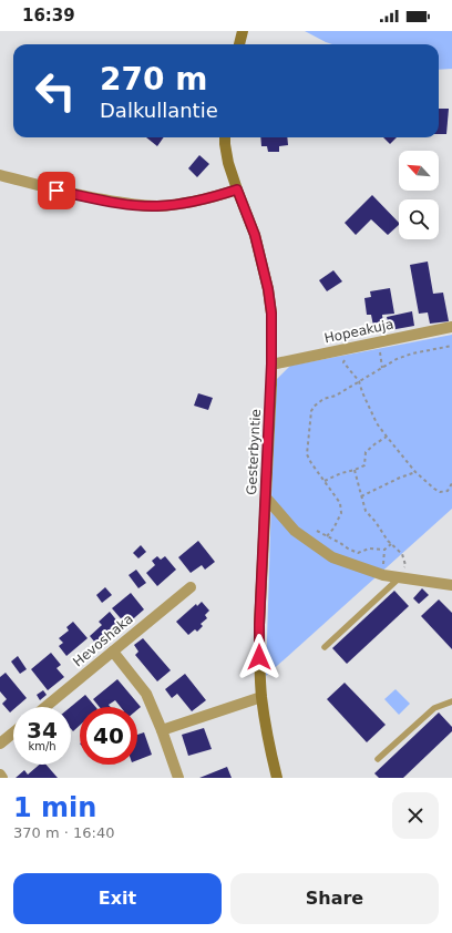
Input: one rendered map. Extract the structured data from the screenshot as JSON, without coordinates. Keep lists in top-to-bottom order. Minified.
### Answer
{"streets":{"street":["Hopeakuja","Gesterbyntie","Hevoshaka"]},"crossings":[["Hopeakuja","Gesterbyntie"]],"north":"top left","page":{"status":"16:39","turn":["270 m","Dalkullantie"],"speed":"34 km/h","limit":"40","heading":["1 min","370 m · 16:40"],"buttons":["Exit","Share"]}}
